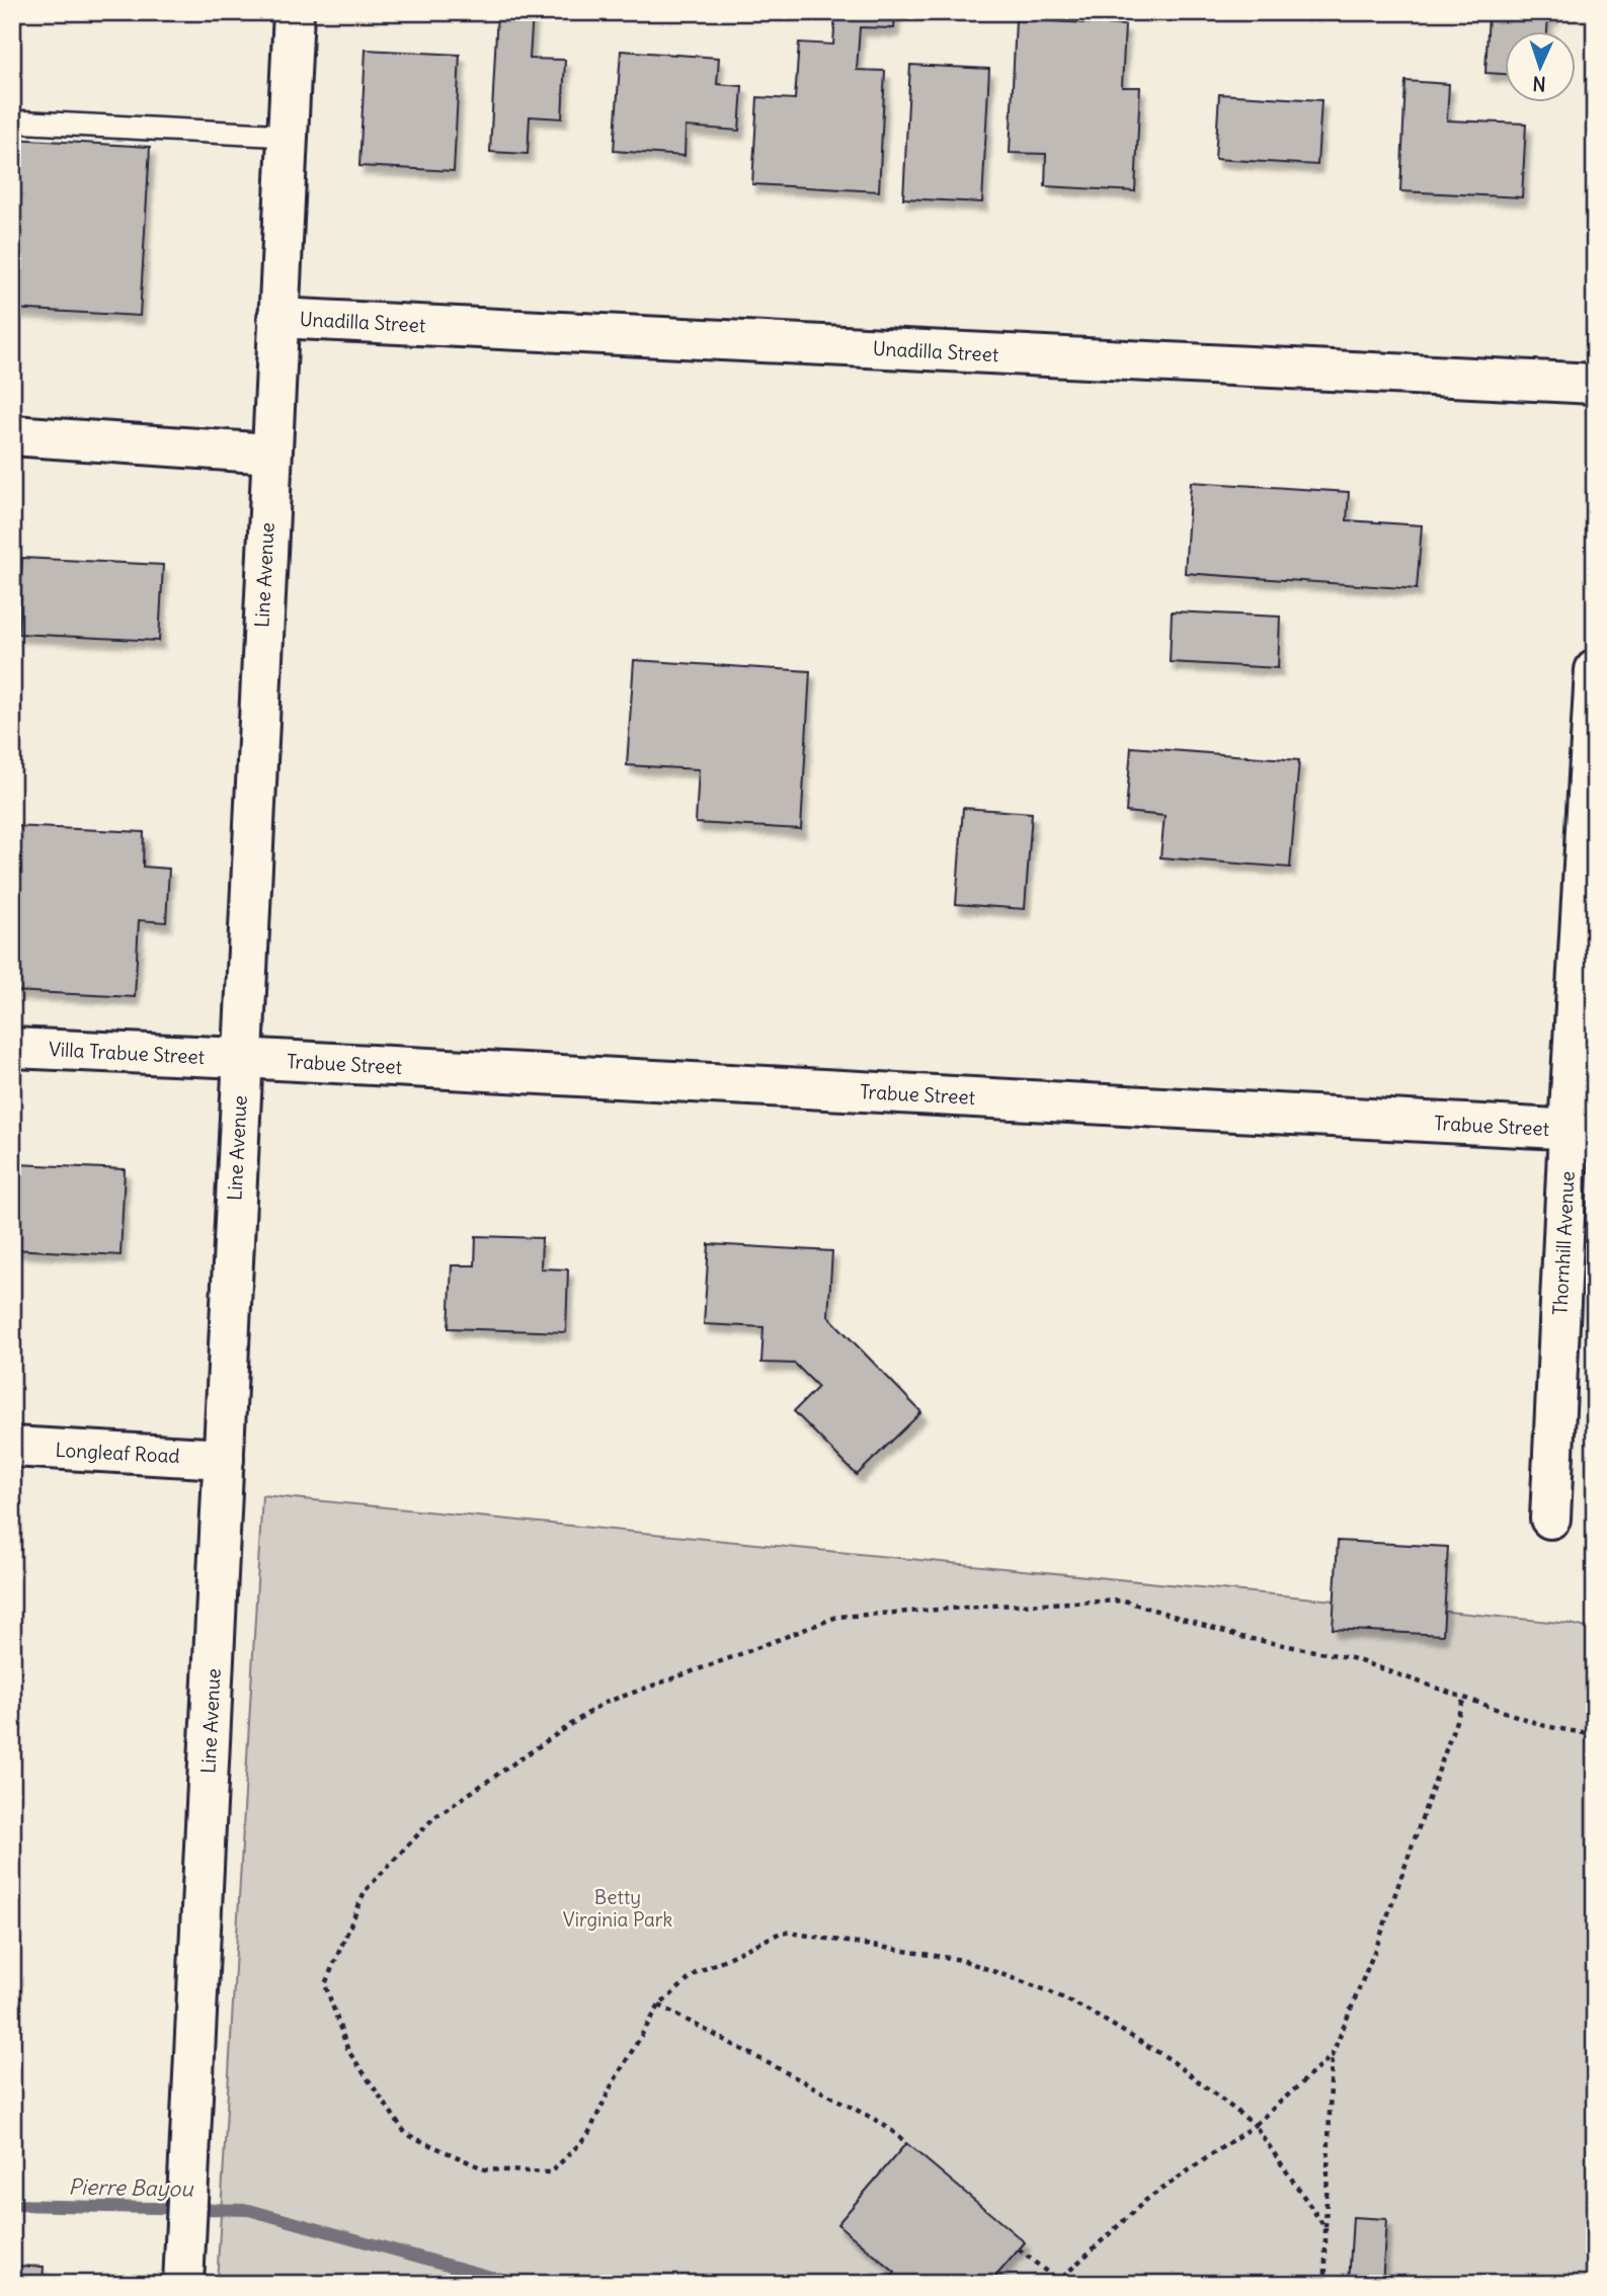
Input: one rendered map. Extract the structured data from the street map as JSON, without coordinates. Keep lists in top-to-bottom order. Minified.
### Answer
{"streets":{"street":["Unadilla Street","Line Avenue","Villa Trabue Street","Trabue Street","Thornhill Avenue","Longleaf Road"]},"crossings":[["Unadilla Street","Line Avenue"],["Line Avenue","Villa Trabue Street"],["Line Avenue","Trabue Street"],["Line Avenue","Longleaf Road"],["Villa Trabue Street","Trabue Street"],["Trabue Street","Thornhill Avenue"]],"water":["Pierre Bayou"],"parks":["Betty Virginia Park"],"north":"bottom"}
